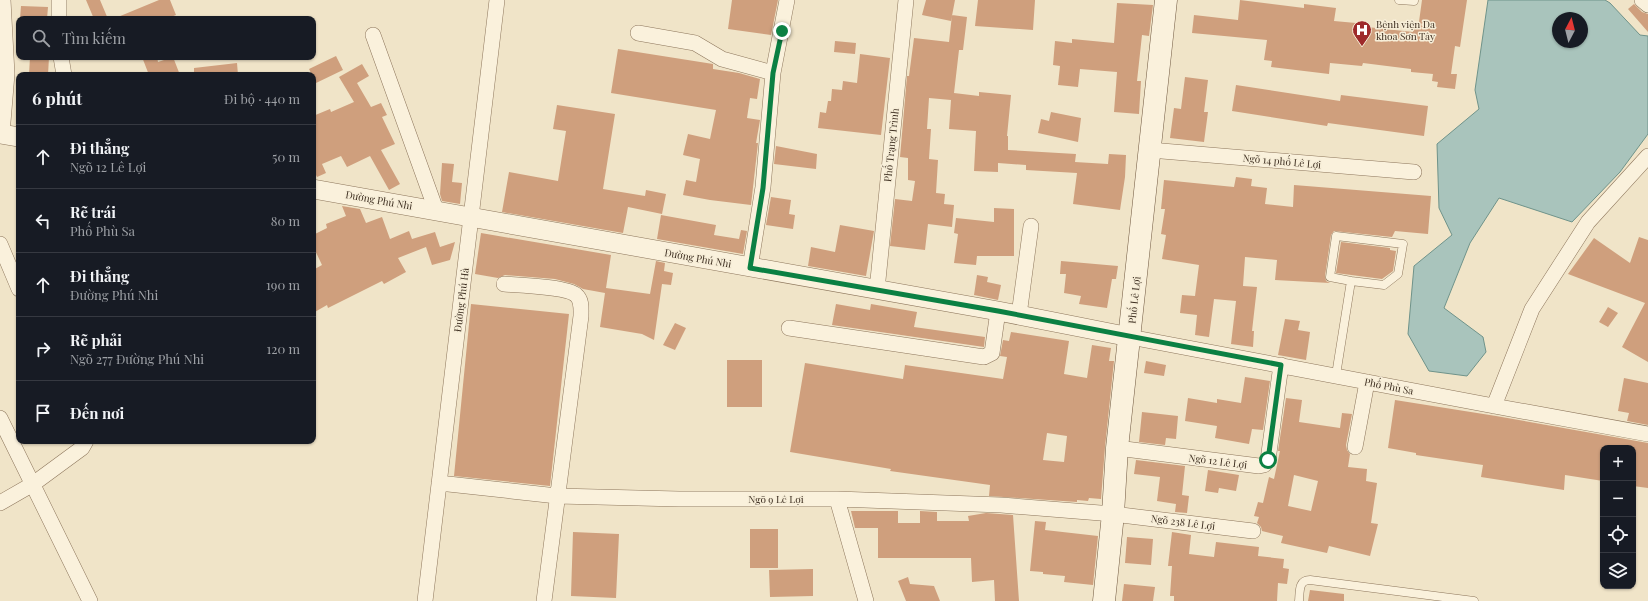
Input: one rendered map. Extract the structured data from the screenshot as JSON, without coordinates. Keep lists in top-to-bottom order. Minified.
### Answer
{"streets":{"main road":["Phố Lê Lợi"],"street":["Phố Trạng Trình","Ngõ 14 phố Lê Lợi","Đường Phú Nhi","Đường Phú Hà","Phố Phù Sa","Ngõ 12 Lê Lợi","Ngõ 9 Lê Lợi","Ngõ 238 Lê Lợi"]},"crossings":[["Phố Trạng Trình","Đường Phú Nhi"],["Ngõ 14 phố Lê Lợi","Phố Lê Lợi"],["Đường Phú Nhi","Đường Phú Hà"],["Đường Phú Nhi","Phố Lê Lợi"],["Đường Phú Nhi","Phố Phù Sa"],["Đường Phú Hà","Ngõ 9 Lê Lợi"],["Phố Lê Lợi","Phố Phù Sa"],["Phố Lê Lợi","Ngõ 12 Lê Lợi"],["Phố Lê Lợi","Ngõ 9 Lê Lợi"],["Phố Lê Lợi","Ngõ 238 Lê Lợi"],["Phố Phù Sa","Ngõ 12 Lê Lợi"],["Ngõ 9 Lê Lợi","Ngõ 238 Lê Lợi"]],"places":{"hospital":["Bệnh viện Đa khoa Sơn Tây"]},"north":"top","page":{"search":"Tìm kiếm","heading":["6 phút","Đi bộ · 440 m"],"list":[["Đi thẳng","Ngõ 12 Lê Lợi","50 m"],["Rẽ trái","Phố Phù Sa","80 m"],["Đi thẳng","Đường Phú Nhi","190 m"],["Rẽ phải","Ngõ 277 Đường Phú Nhi","120 m"],"Đến nơi"],"map_buttons":["+","−"]}}
